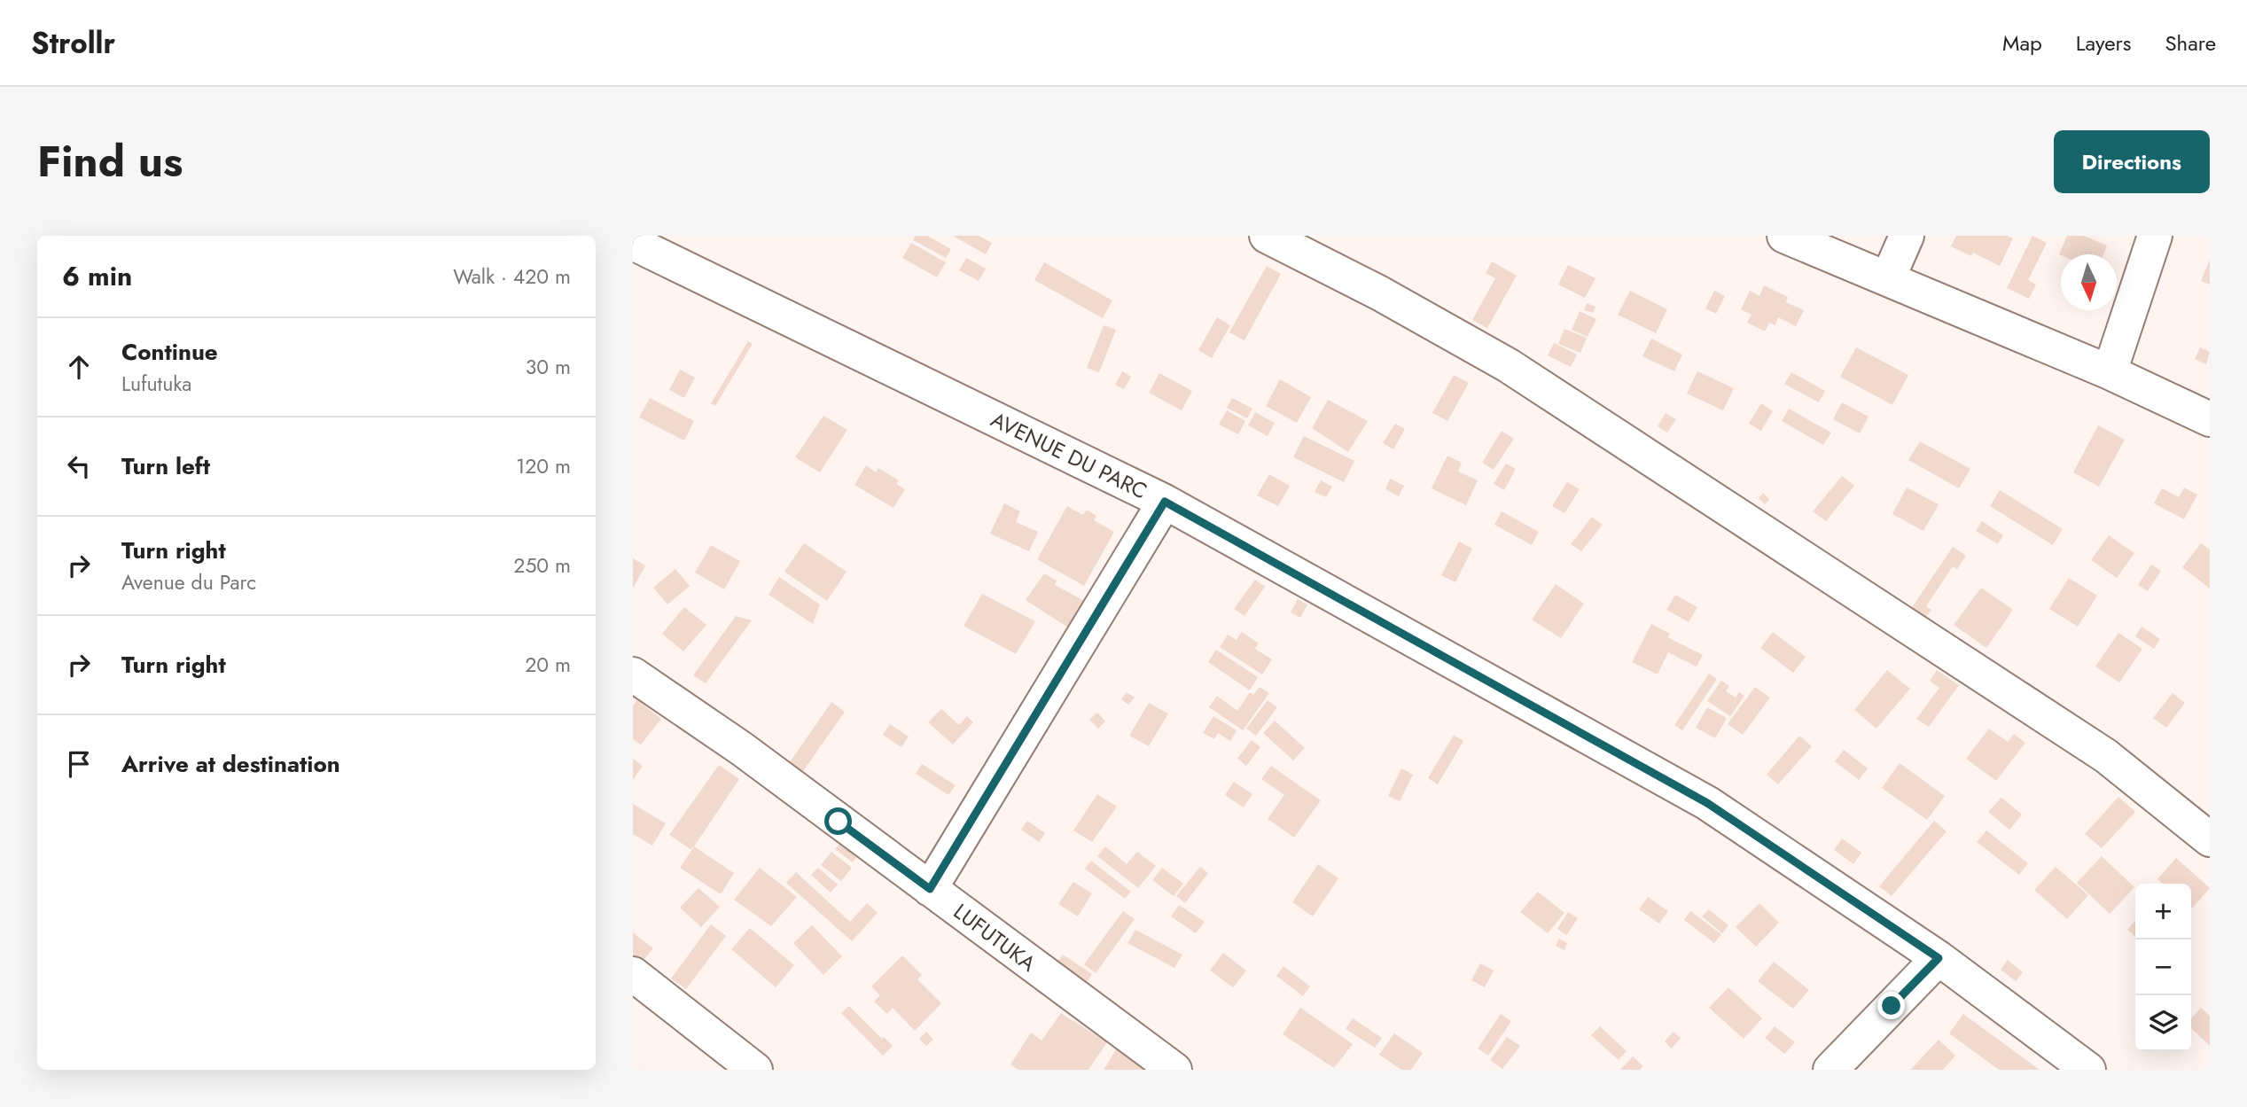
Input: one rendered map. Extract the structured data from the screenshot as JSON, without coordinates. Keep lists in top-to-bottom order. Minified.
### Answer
{"streets":{"street":["AVENUE DU PARC","LUFUTUKA"]},"north":"bottom","page":{"header":"Strollr","nav":["Map","Layers","Share"],"title":"Find us","buttons":"Directions","heading":["6 min","Walk · 420 m"],"list":[["Continue","Lufutuka","30 m"],["Turn left","120 m"],["Turn right","Avenue du Parc","250 m"],["Turn right","20 m"],"Arrive at destination"],"map_buttons":["+","−"]}}
